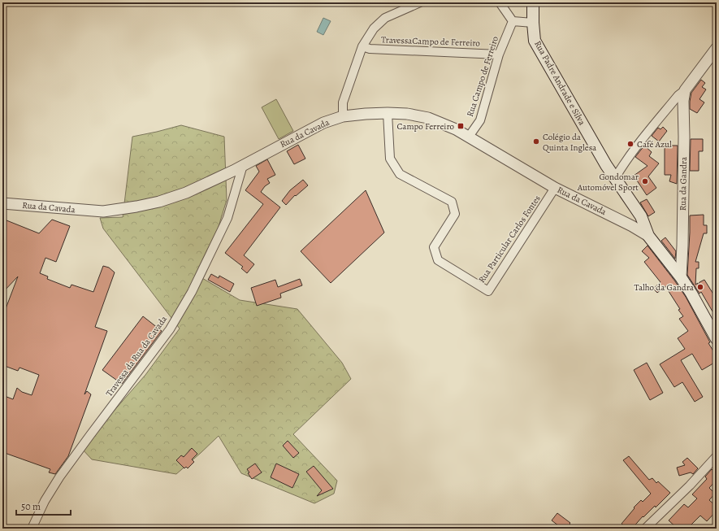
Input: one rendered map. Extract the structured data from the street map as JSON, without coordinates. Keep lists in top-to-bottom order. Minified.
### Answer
{"streets":{"main road":["Rua Padre Andrade e Silva"],"street":["TravessaCampo de Ferreiro","Rua Campo de Ferreiro","Rua da Cavada","Rua da Gandra","Rua Particular Carlos Fontes","Travessa da Rua da Cavada"]},"crossings":[["TravessaCampo de Ferreiro","Rua Campo de Ferreiro"],["Rua Campo de Ferreiro","Rua da Cavada"],["Rua Padre Andrade e Silva","Rua da Cavada"],["Rua Padre Andrade e Silva","Rua da Gandra"],["Rua da Cavada","Rua Particular Carlos Fontes"],["Rua da Cavada","Travessa da Rua da Cavada"]],"places":{"transit":["Campo Ferreiro"],"other":["Colégio da Quinta Inglesa","Café Azul","Gondomar Automóvel Sport","Talho da Gandra"]},"scale_bar":"50 m"}
